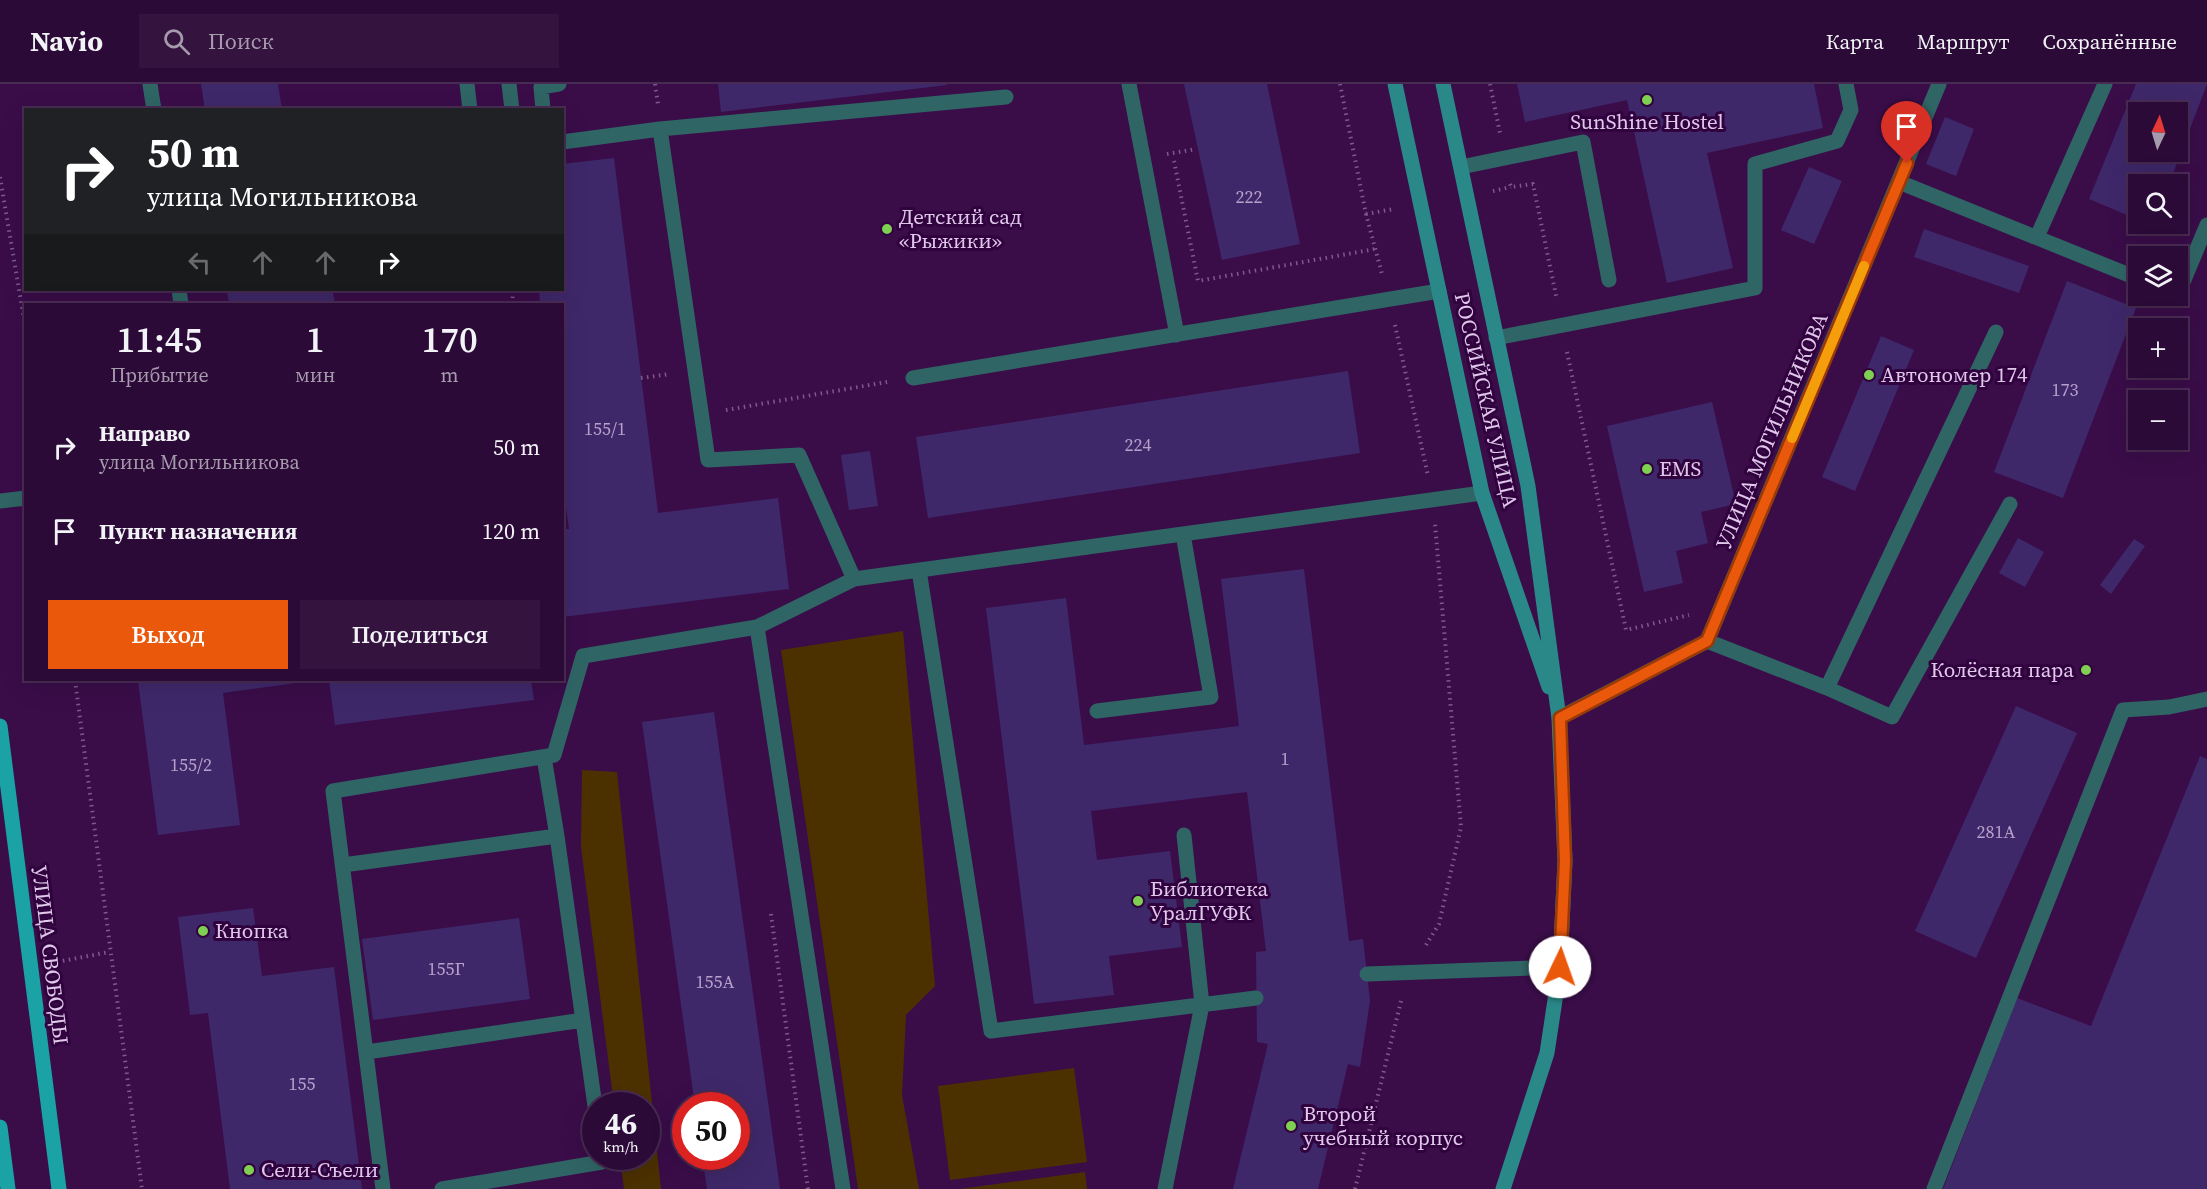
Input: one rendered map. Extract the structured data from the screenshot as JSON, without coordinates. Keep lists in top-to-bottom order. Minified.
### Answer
{"streets":{"main road":["РОССИЙСКАЯ УЛИЦА","УЛИЦА СВОБОДЫ"],"street":["УЛИЦА МОГИЛЬНИКОВА"]},"places":["SunShine Hostel","Детский сад «Рыжики»","Автономер 174","EMS","Колёсная пара","Библиотека УралГУФК","Кнопка","Второй учебный корпус","Сели-Съели"],"house_numbers":["222","173","155/1","224","1","155/2","281А","155Г","155А","155"],"north":"top","page":{"header":"Navio","search":"Поиск","nav":["Карта","Маршрут","Сохранённые"],"map_buttons":["+","−"],"turn":["50 m","улица Могильникова"],"eta":["11:45","Прибытие","1","мин","170","m"],"list":[{"name":"Направо","note":"улица Могильникова","value":"50 m"},{"name":"Пункт назначения","value":"120 m"}],"buttons":["Выход","Поделиться"],"speed":"46 km/h","limit":"50"}}
